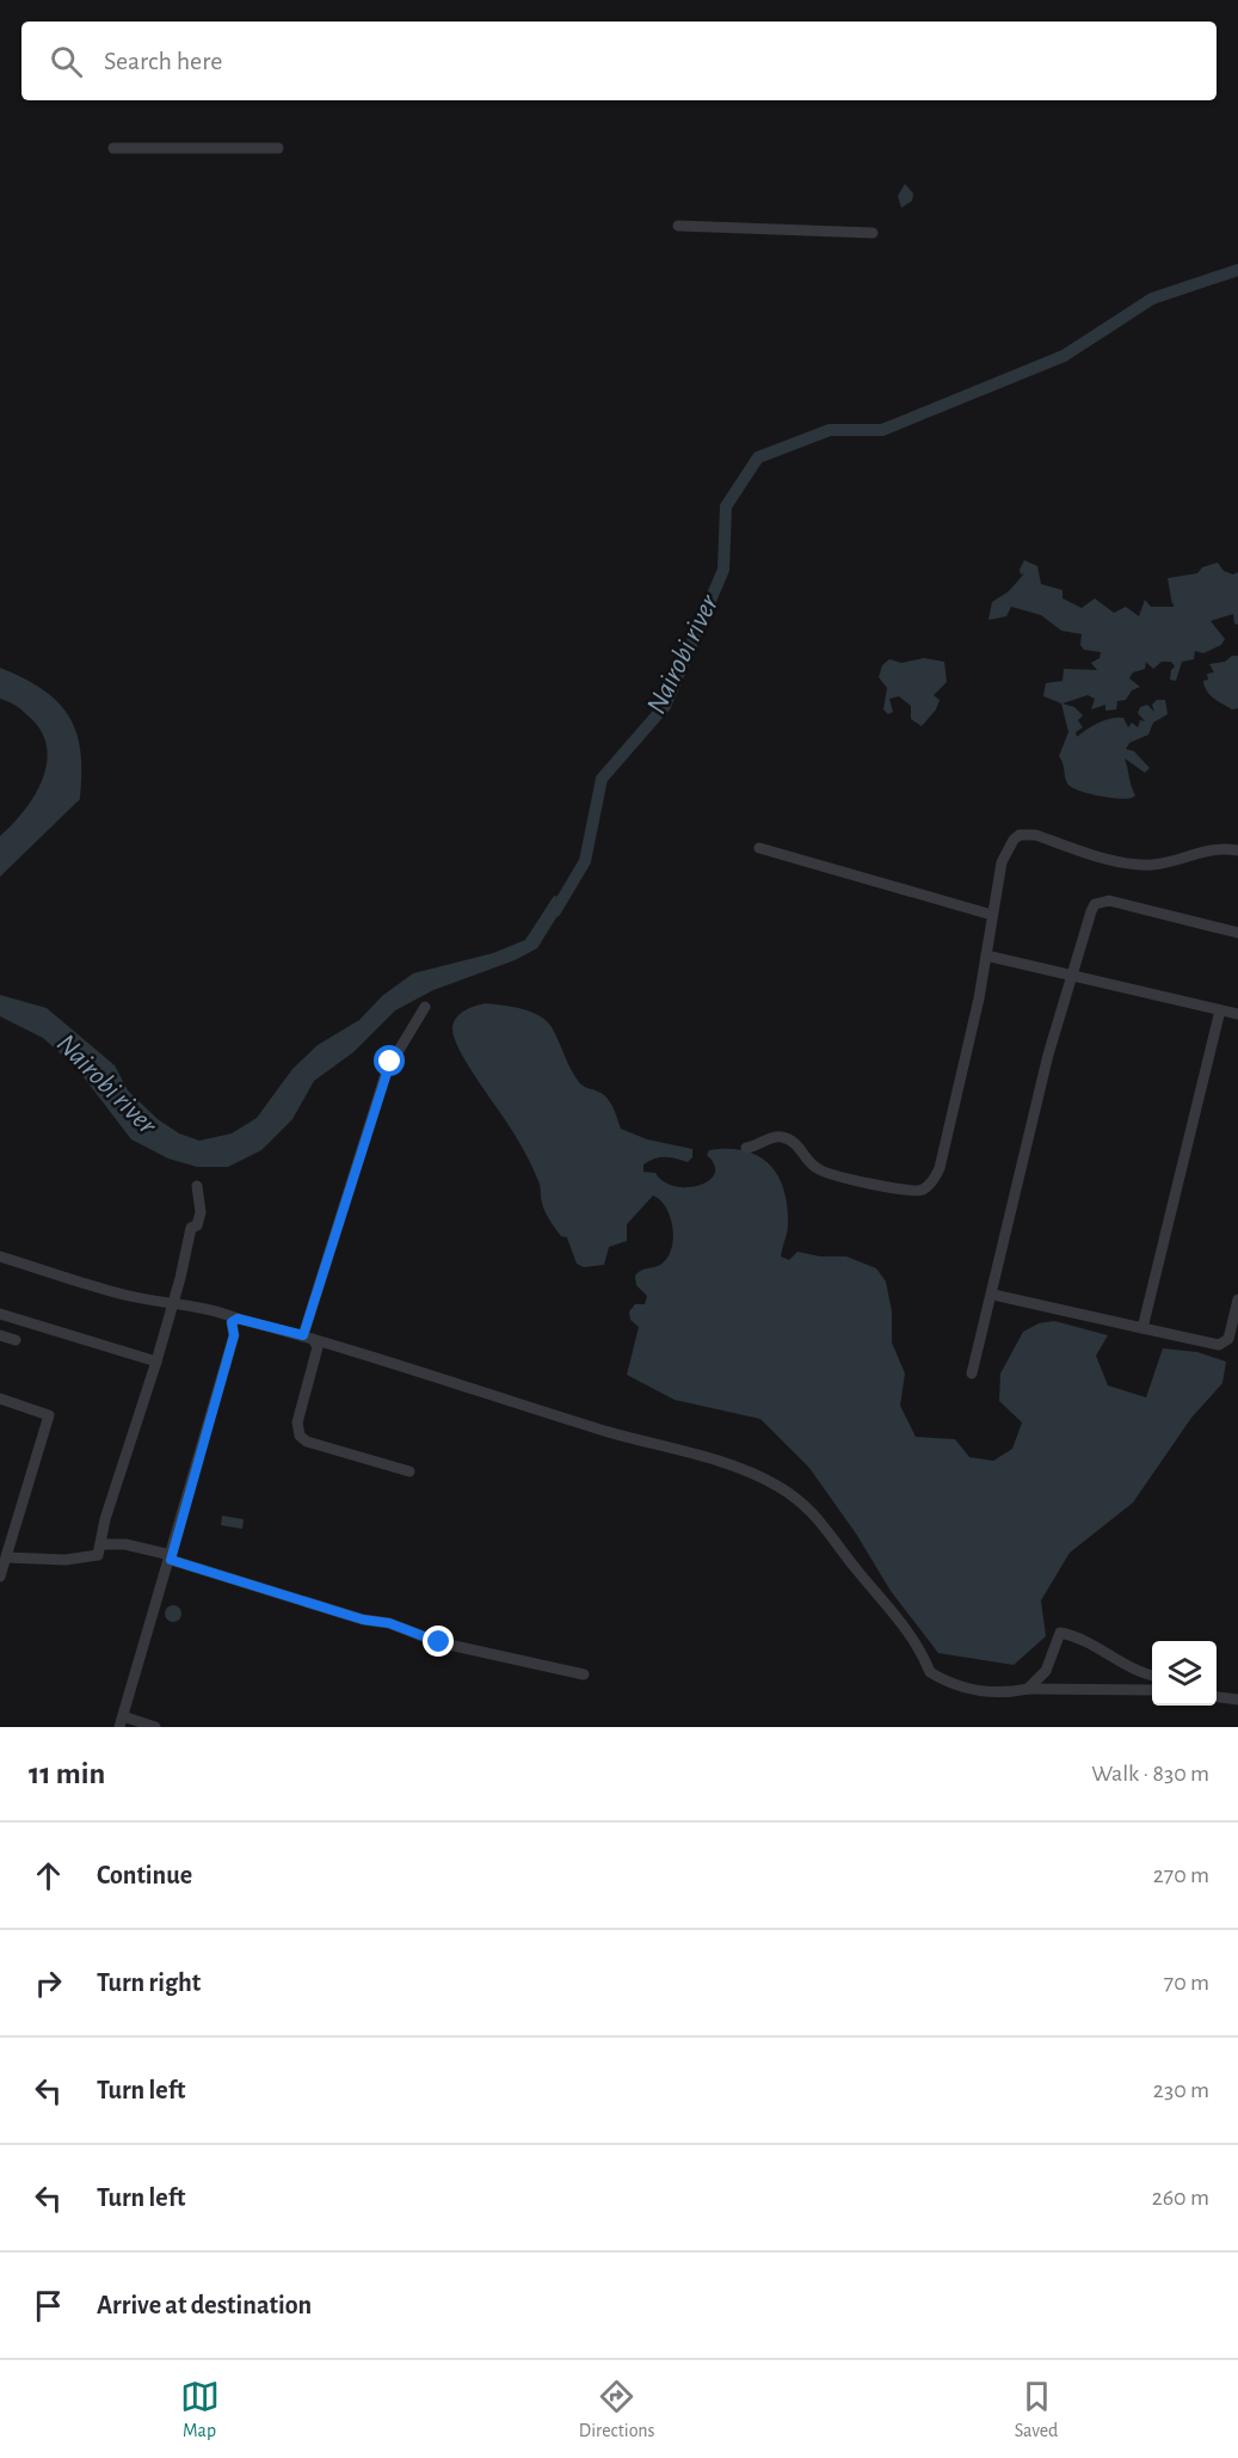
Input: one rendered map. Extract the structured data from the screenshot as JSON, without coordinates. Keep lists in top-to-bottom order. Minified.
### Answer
{"water":["Nairobi river"],"page":{"search":"Search here","heading":["11 min","Walk · 830 m"],"list":[["Continue","270 m"],["Turn right","70 m"],["Turn left","230 m"],["Turn left","260 m"],"Arrive at destination"],"nav":["Map","Directions","Saved"]}}
